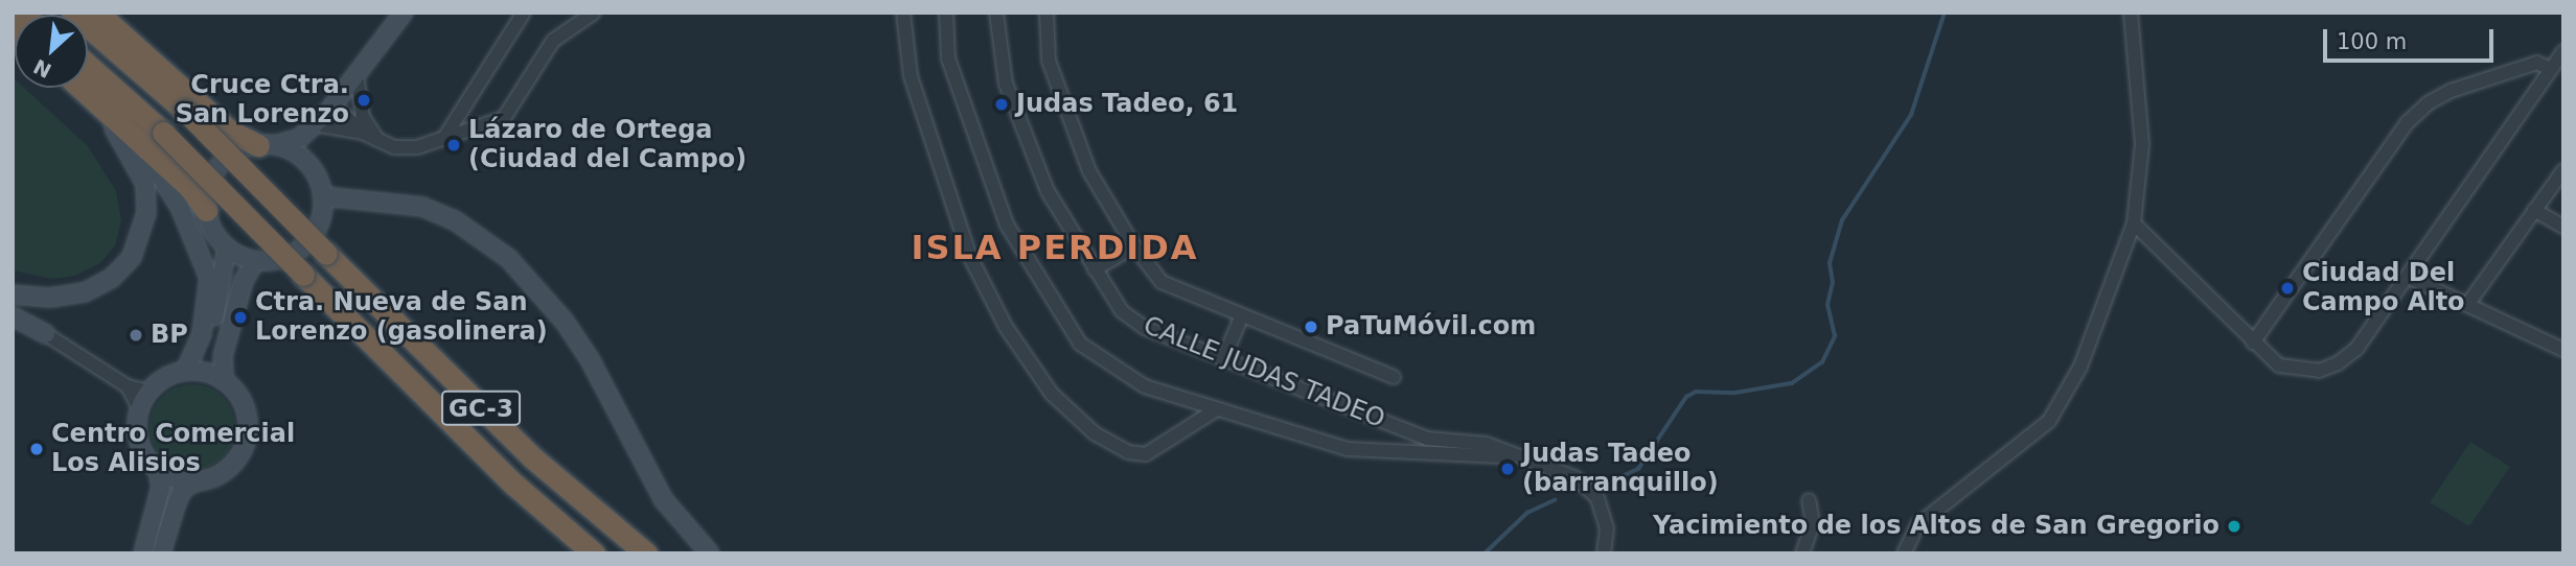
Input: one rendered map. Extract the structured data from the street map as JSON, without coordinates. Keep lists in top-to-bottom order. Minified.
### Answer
{"streets":{"highway":["GC-3"],"street":["CALLE JUDAS TADEO"]},"districts":["ISLA PERDIDA"],"places":["Cruce Ctra. San Lorenzo","Judas Tadeo, 61","Lázaro de Ortega (Ciudad del Campo)","Ciudad Del Campo Alto","Ctra. Nueva de San Lorenzo (gasolinera)","PaTuMóvil.com","BP","Centro Comercial Los Alisios","Judas Tadeo (barranquillo)","Yacimiento de los Altos de San Gregorio"],"scale_bar":"100 m","north":"bottom left"}
